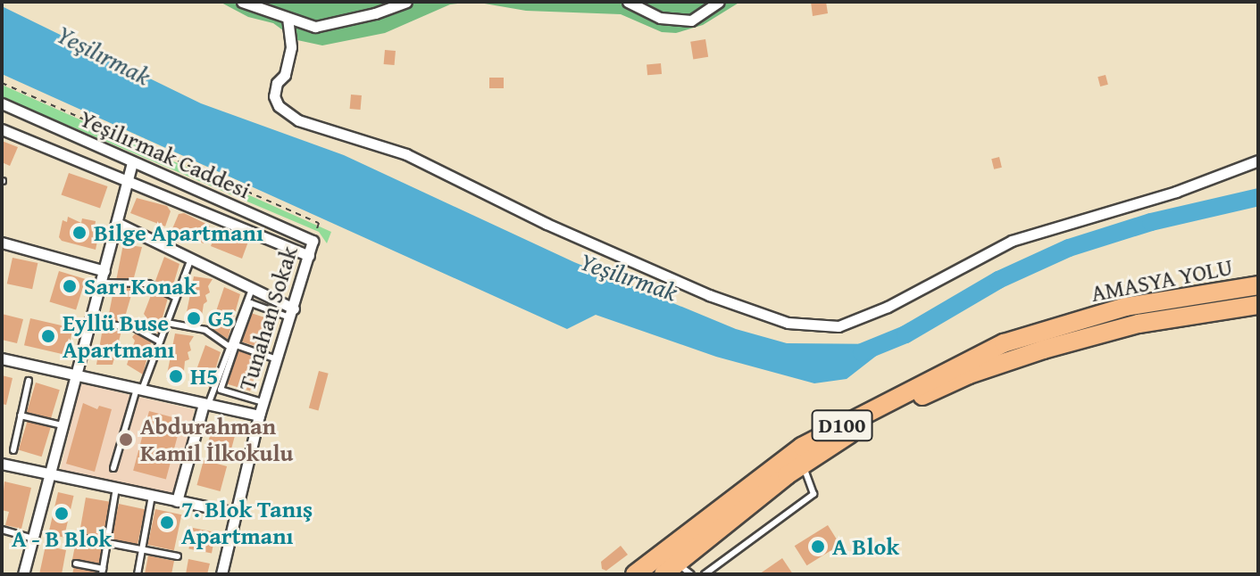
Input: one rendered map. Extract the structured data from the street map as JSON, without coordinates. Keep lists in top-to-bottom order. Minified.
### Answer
{"streets":{"highway":["AMASYA YOLU","D100"],"street":["Yeşilırmak Caddesi","Tunahan Sokak"]},"crossings":[["Yeşilırmak Caddesi","Tunahan Sokak"],["AMASYA YOLU","D100"]],"water":["Yeşilırmak"],"places":["Bilge Apartmanı","Sarı Konak","G5","Eyllü Buse Apartmanı","H5","Abdurahman Kamil İlkokulu","A - B Blok","7. Blok Tanış Apartmanı","A Blok"]}
